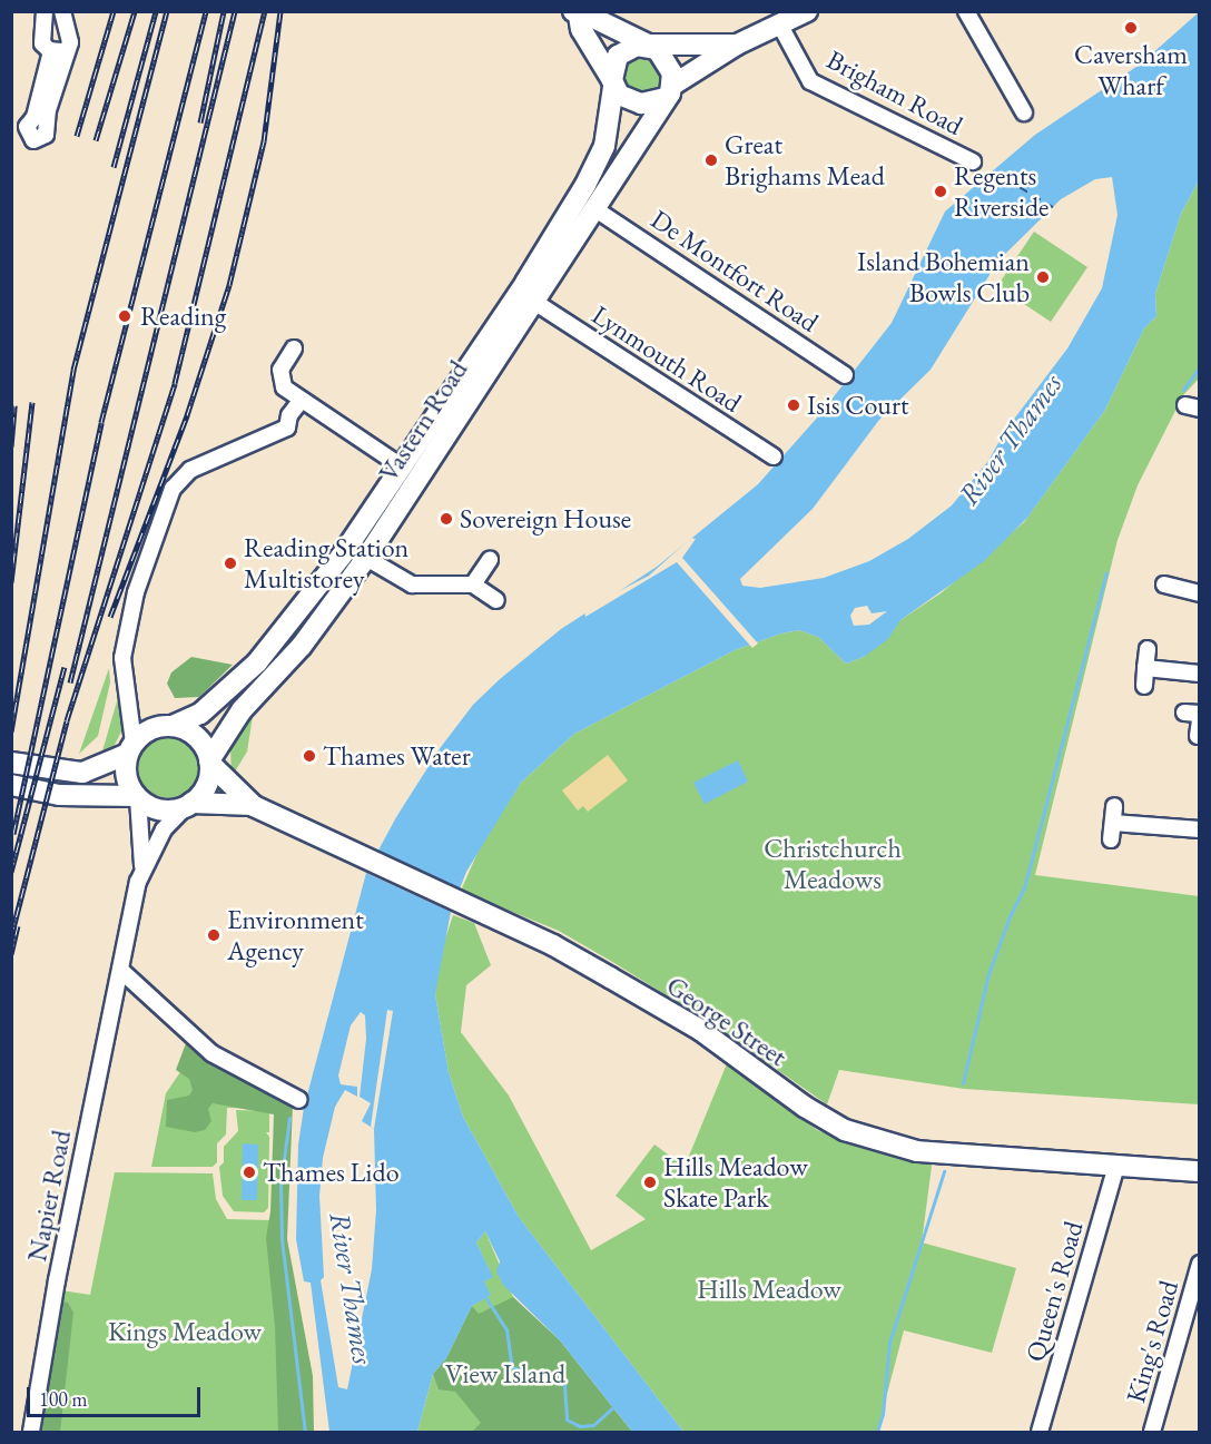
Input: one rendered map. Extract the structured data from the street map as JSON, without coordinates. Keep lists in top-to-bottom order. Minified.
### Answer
{"streets":{"main road":["Vastern Road","George Street"],"street":["Brigham Road","De Montfort Road","Lynmouth Road","Napier Road","Queen's Road","King's Road"]},"crossings":[["De Montfort Road","Vastern Road"],["Lynmouth Road","Vastern Road"],["Vastern Road","George Street"],["George Street","Queen's Road"]],"water":["River Thames"],"parks":["Christchurch Meadows","Hills Meadow","Kings Meadow","View Island"],"places":["Caversham Wharf","Great Brighams Mead","Regents Riverside","Island Bohemian Bowls Club","Reading","Isis Court","Sovereign House","Reading Station Multistorey","Thames Water","Environment Agency","Thames Lido","Hills Meadow Skate Park"],"scale_bar":"100 m"}
